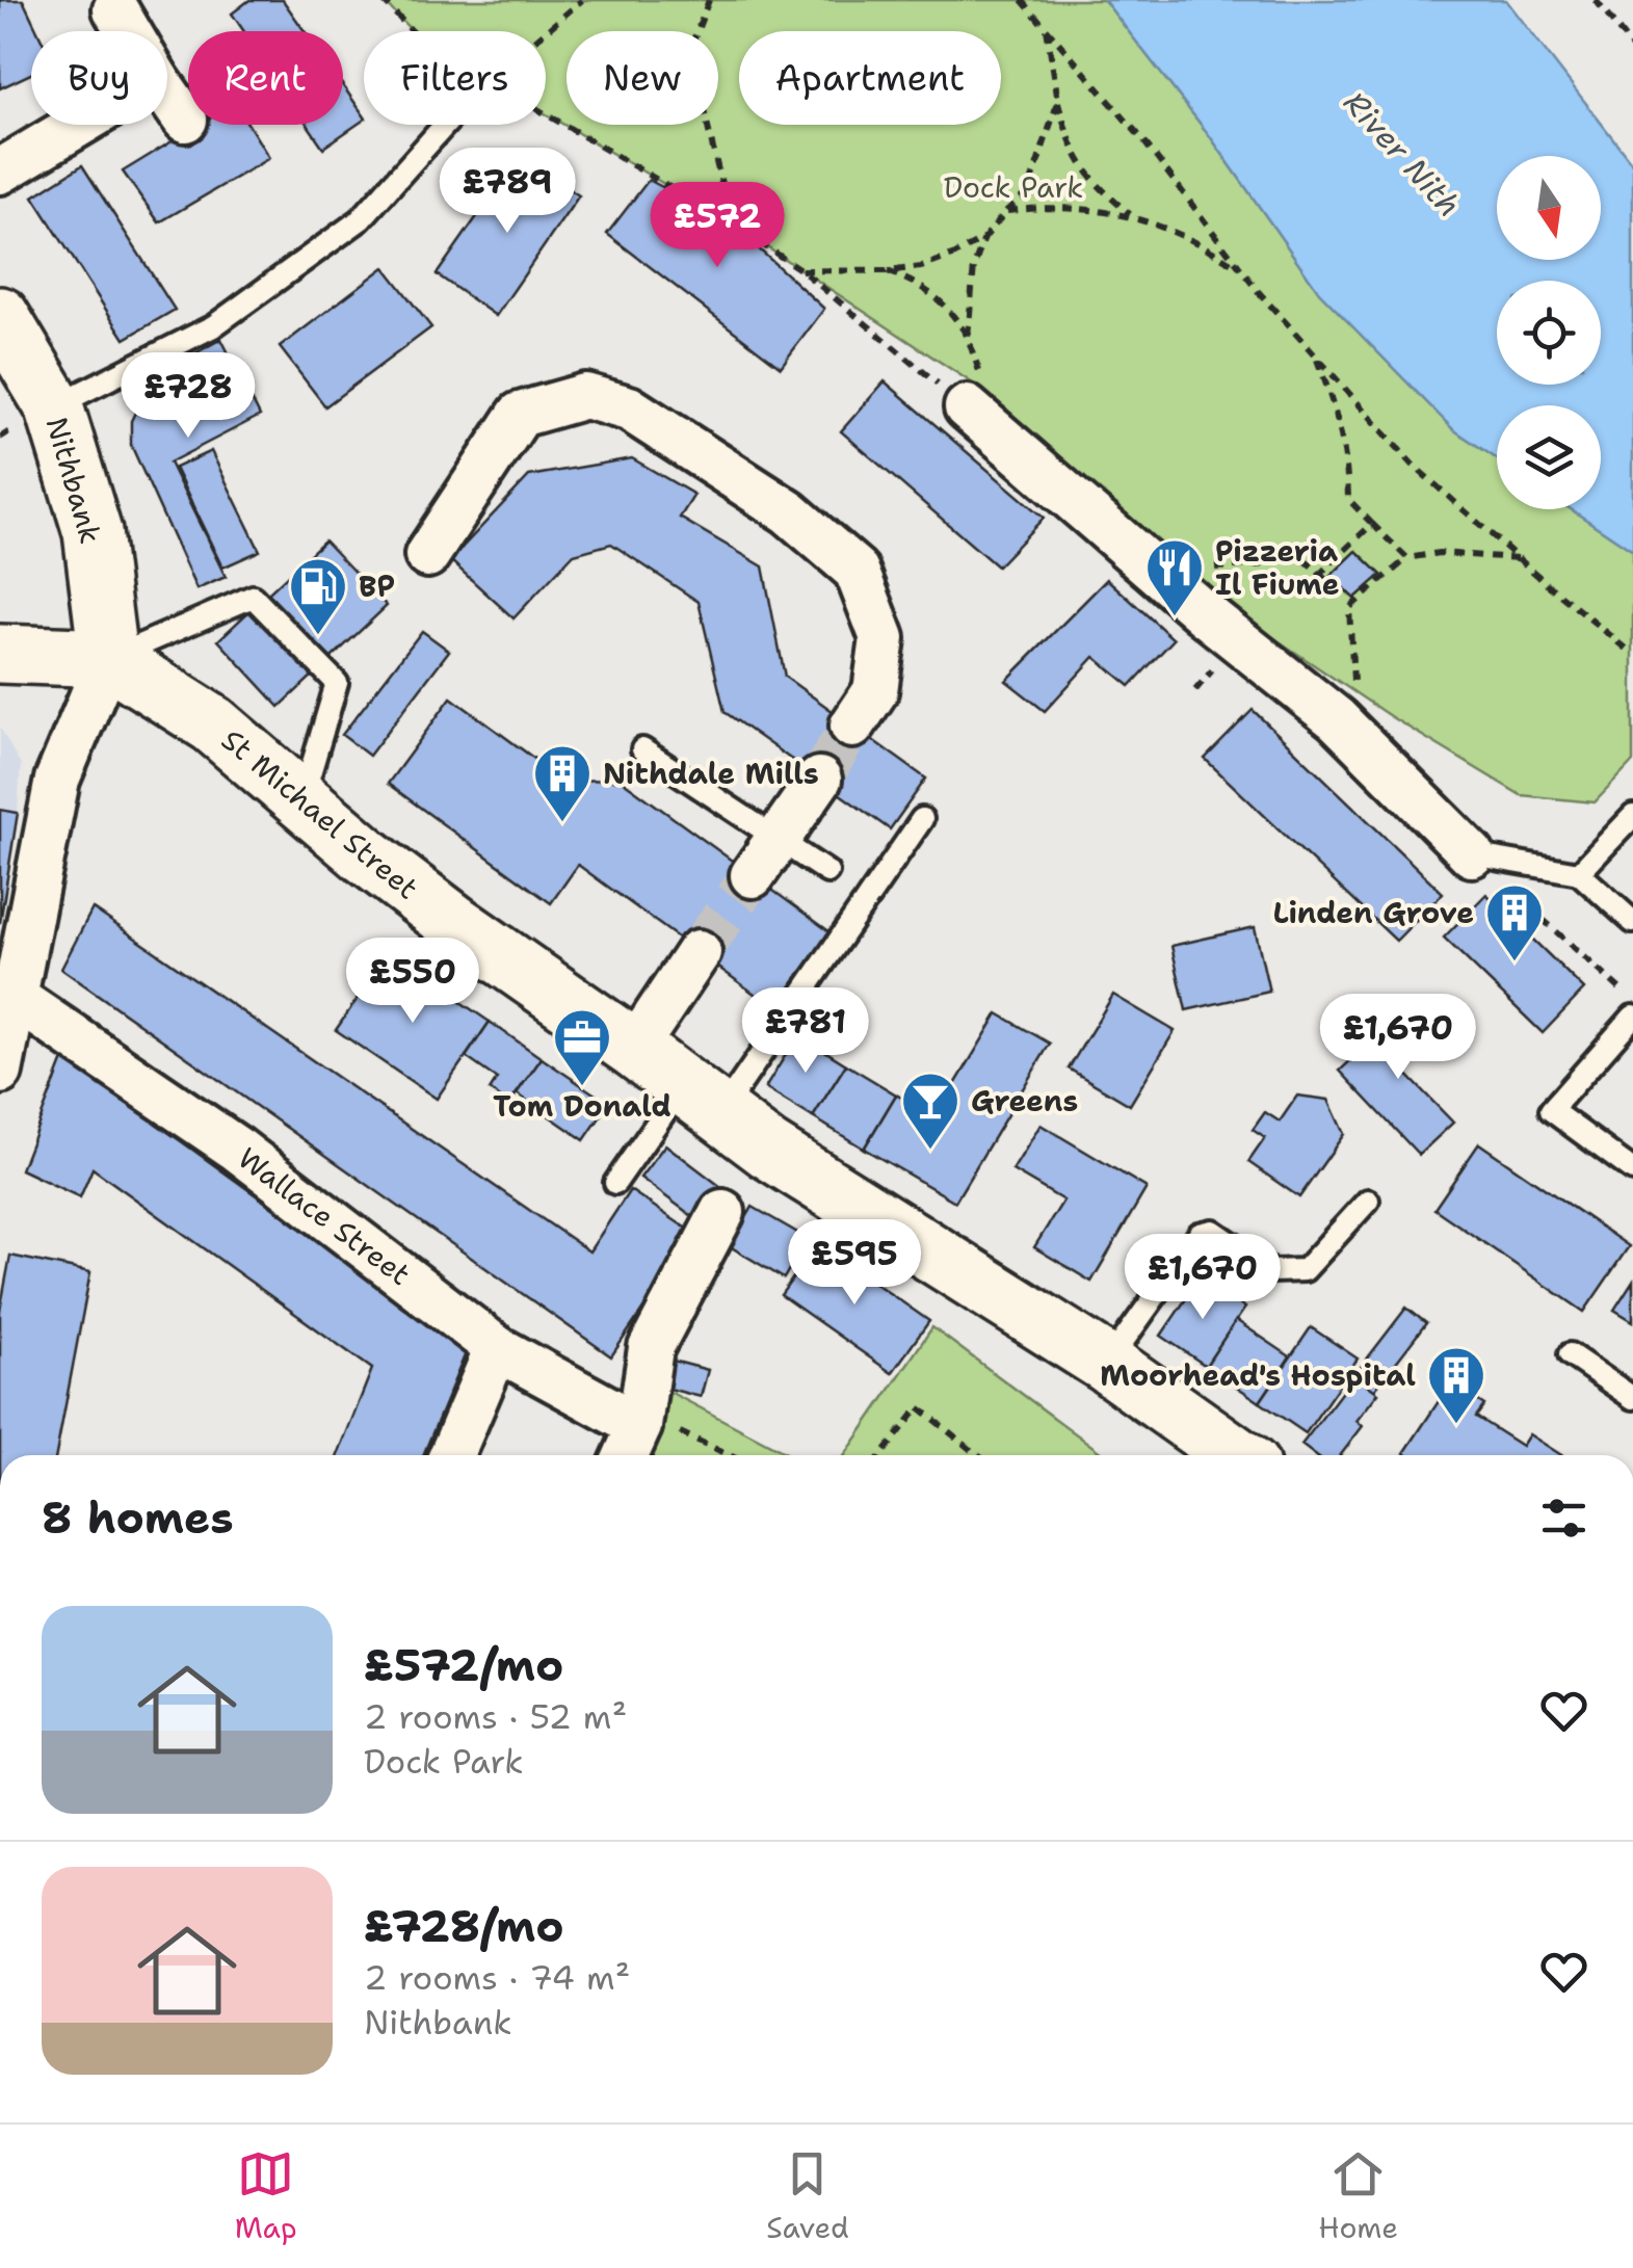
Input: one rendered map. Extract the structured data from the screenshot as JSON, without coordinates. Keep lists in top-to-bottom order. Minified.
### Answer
{"streets":{"main road":["Nithbank","St Michael Street"],"street":["Wallace Street"]},"crossings":[["Nithbank","St Michael Street"]],"water":["River Nith"],"parks":["Dock Park"],"places":{"restaurant":["Pizzeria Il Fiume"],"fuel station":["BP"],"building":["Nithdale Mills","Linden Grove","Moorhead's Hospital"],"office":["Tom Donald"],"bar":["Greens"]},"north":"bottom","page":{"chip":["Buy","Rent","Filters","New","Apartment"],"price":["£789","£572","£728","£550","£781","£1,670","£595","£1,670"],"heading":"8 homes","list":[{"name":"£572/mo","note":"2 rooms · 52 m² · Dock Park"},{"name":"£728/mo","note":"2 rooms · 74 m² · Nithbank"}],"tabs":["Map","Saved","Home"]}}
